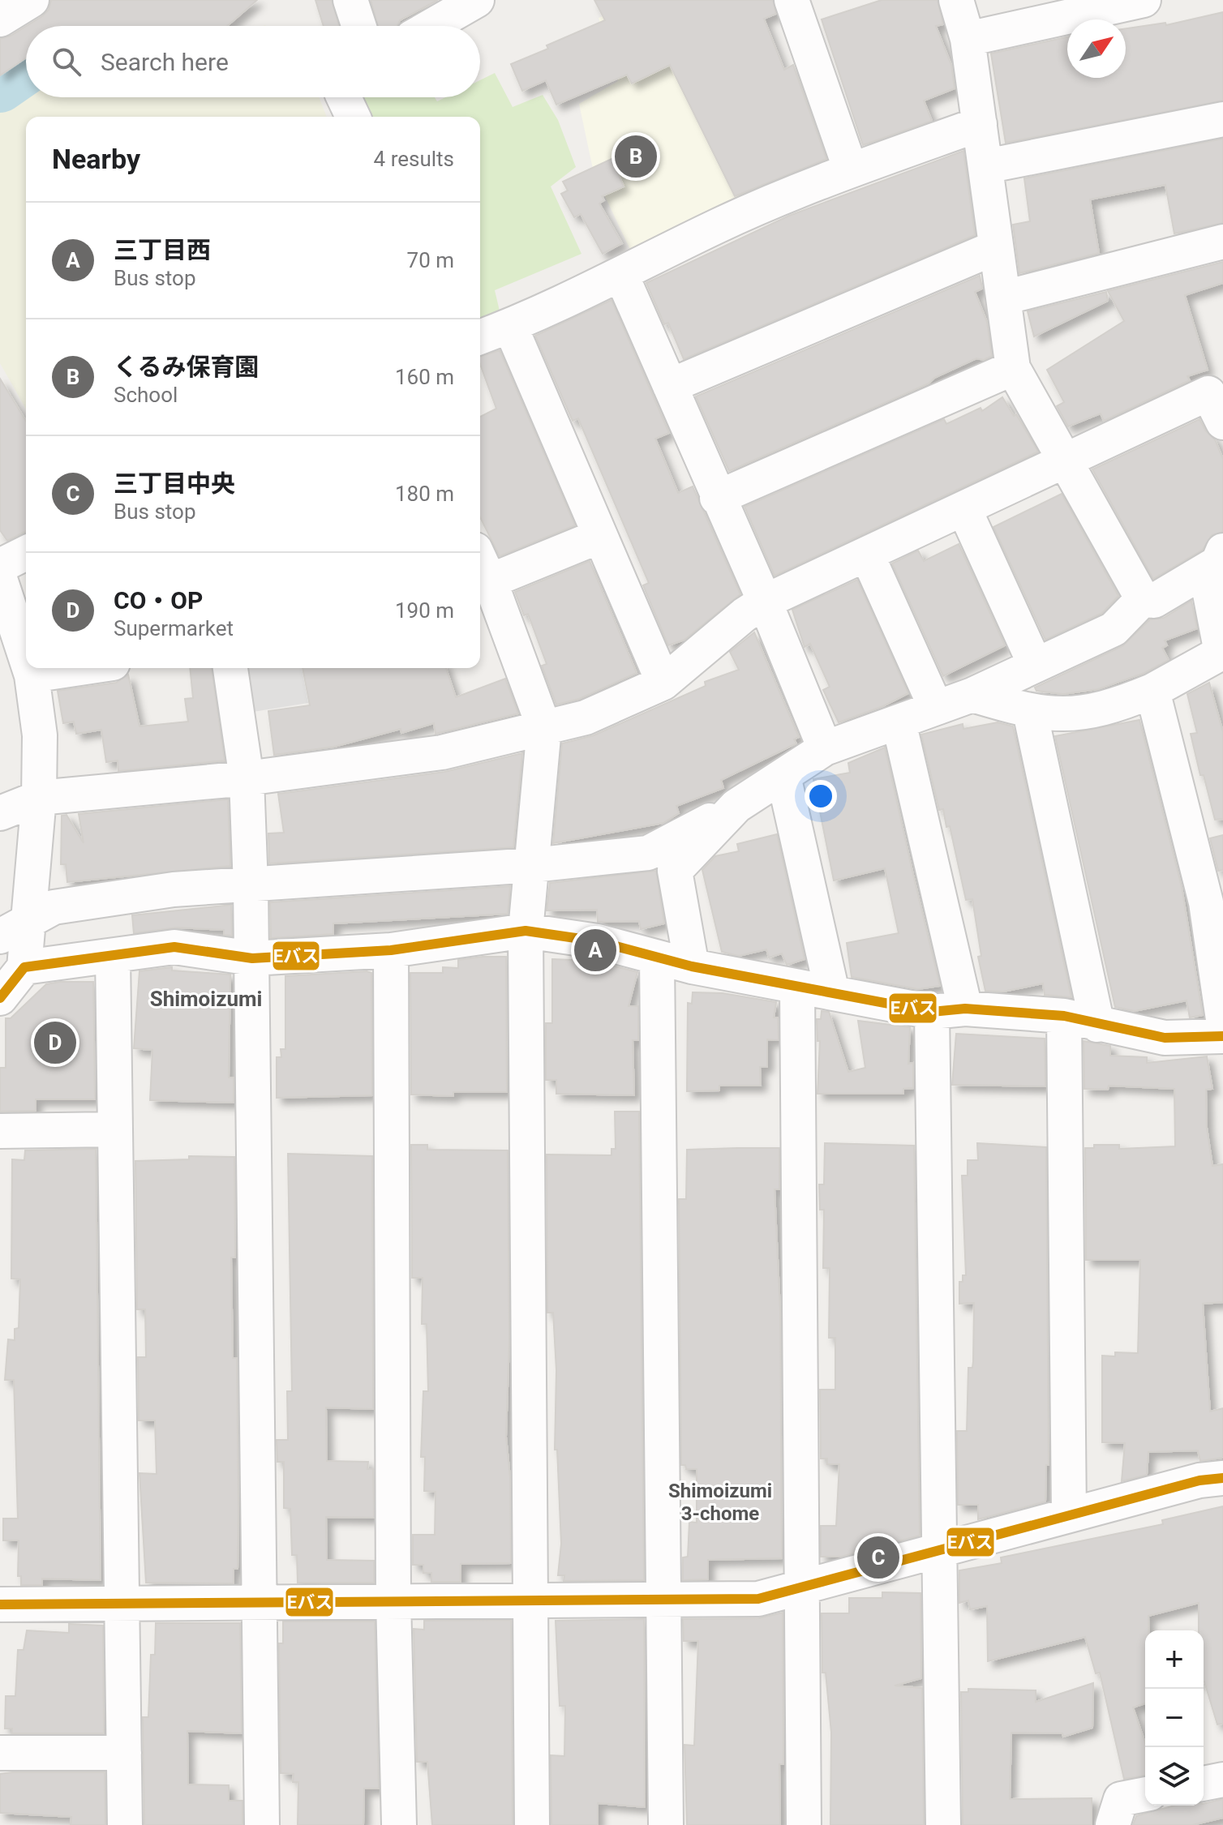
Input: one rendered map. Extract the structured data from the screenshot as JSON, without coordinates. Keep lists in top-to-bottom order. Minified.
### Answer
{"districts":["Shimoizumi","Shimoizumi 3-chome"],"lines":["transit line Eバス"],"north":"top right","page":{"search":"Search here","heading":["Nearby","4 results"],"pins":["B","A","D","C"],"list":[{"mark":"A","name":"三丁目西","note":"Bus stop","value":"70 m"},{"mark":"B","name":"くるみ保育園","note":"School","value":"160 m"},{"mark":"C","name":"三丁目中央","note":"Bus stop","value":"180 m"},{"mark":"D","name":"CO・OP","note":"Supermarket","value":"190 m"}],"map_buttons":["+","−"]}}
